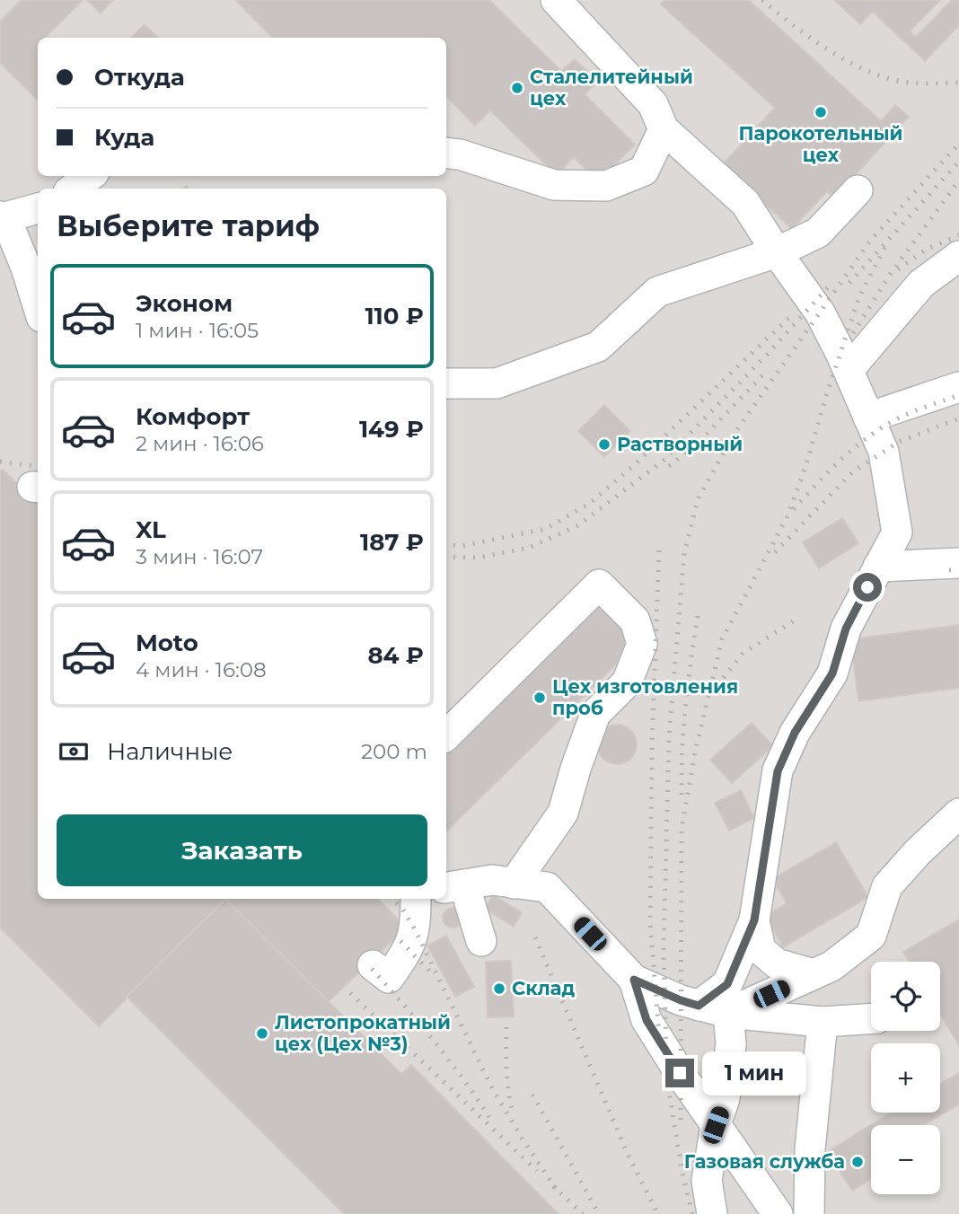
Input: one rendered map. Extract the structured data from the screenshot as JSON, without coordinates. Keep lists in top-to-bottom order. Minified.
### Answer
{"places":["Сталелитейный цех","Парокотельный цех","Растворный","Цех изготовления проб","Склад","Листопрокатный цех (Цех №3)","Газовая служба"],"page":{"banner":["Откуда","Куда"],"heading":"Выберите тариф","list":[{"name":"Эконом","note":"1 мин · 16:05","value":"110 ₽"},{"name":"Комфорт","note":"2 мин · 16:06","value":"149 ₽"},{"name":"XL","note":"3 мин · 16:07","value":"187 ₽"},{"name":"Moto","note":"4 мин · 16:08","value":"84 ₽"}],"pay":["Наличные","200 m"],"buttons":"Заказать","map_buttons":["+","−"],"bubble":"1 мин"}}
